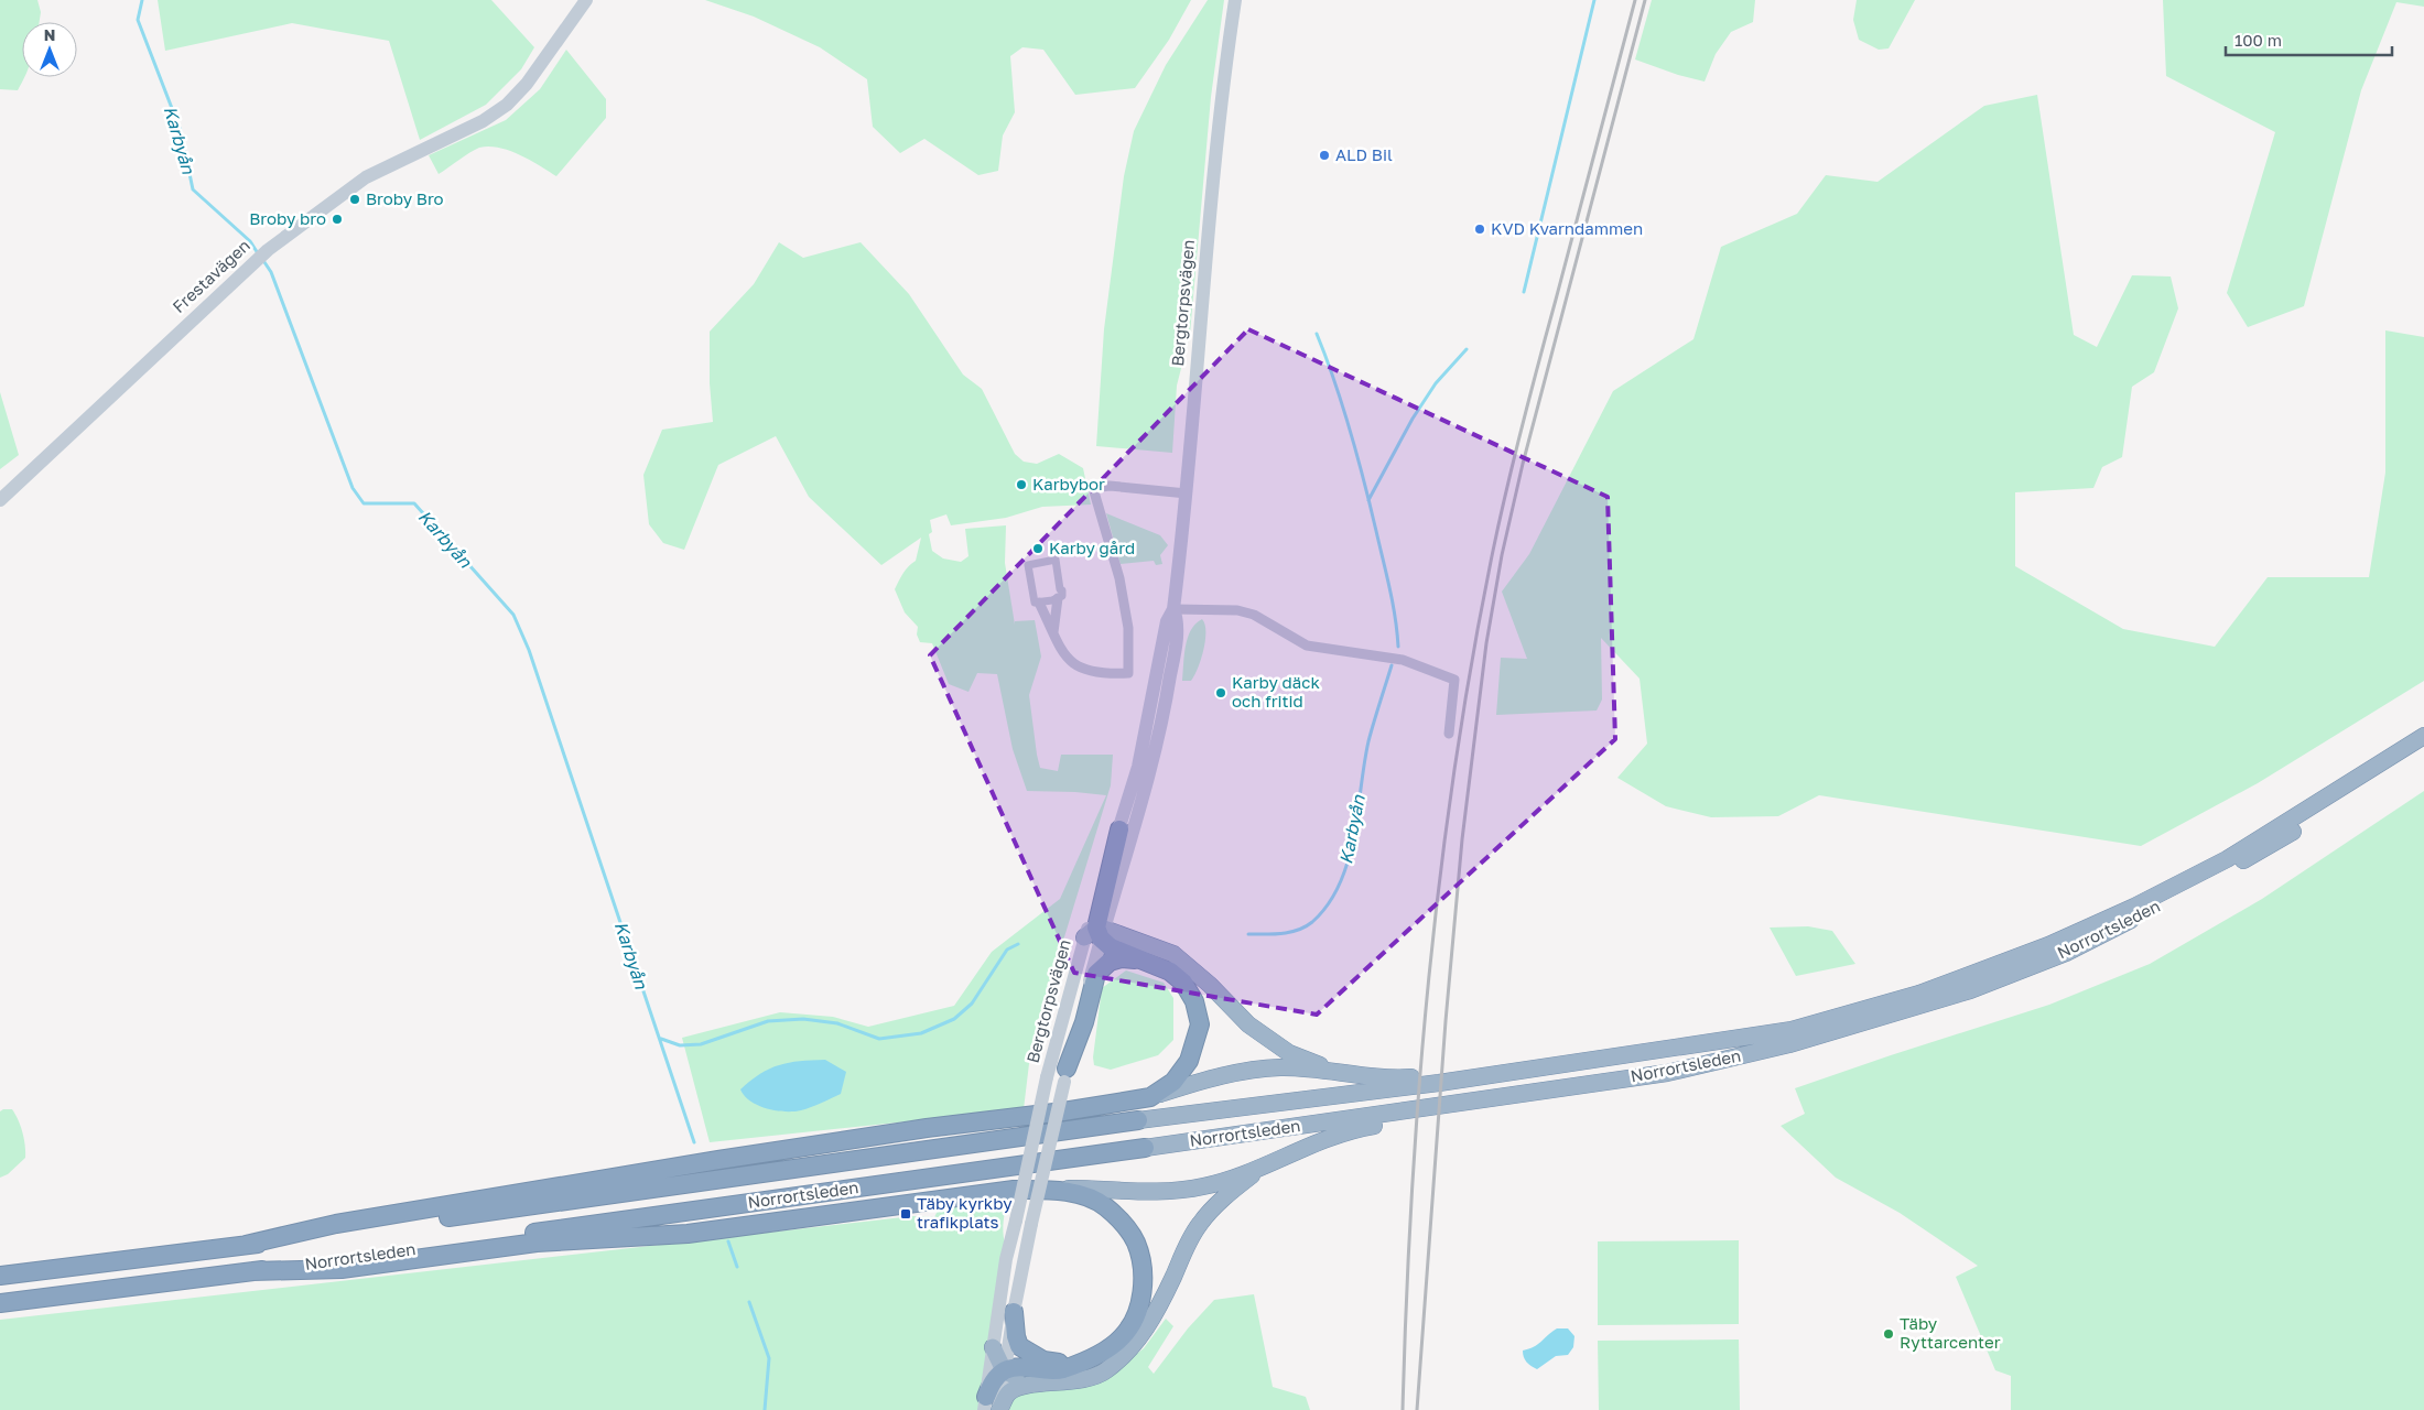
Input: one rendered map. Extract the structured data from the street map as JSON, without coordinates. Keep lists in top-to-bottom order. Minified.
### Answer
{"streets":{"highway":["Norrortsleden"],"main road":["Frestavägen","Bergtorpsvägen"]},"water":["Karbyån"],"places":{"other":["ALD Bil","Broby Bro","Broby bro","KVD Kvarndammen","Karbybor","Karby gård","Karby däck och fritid","Täby Ryttarcenter"],"transit":["Täby kyrkby trafikplats"]},"scale_bar":"100 m","north":"top"}
